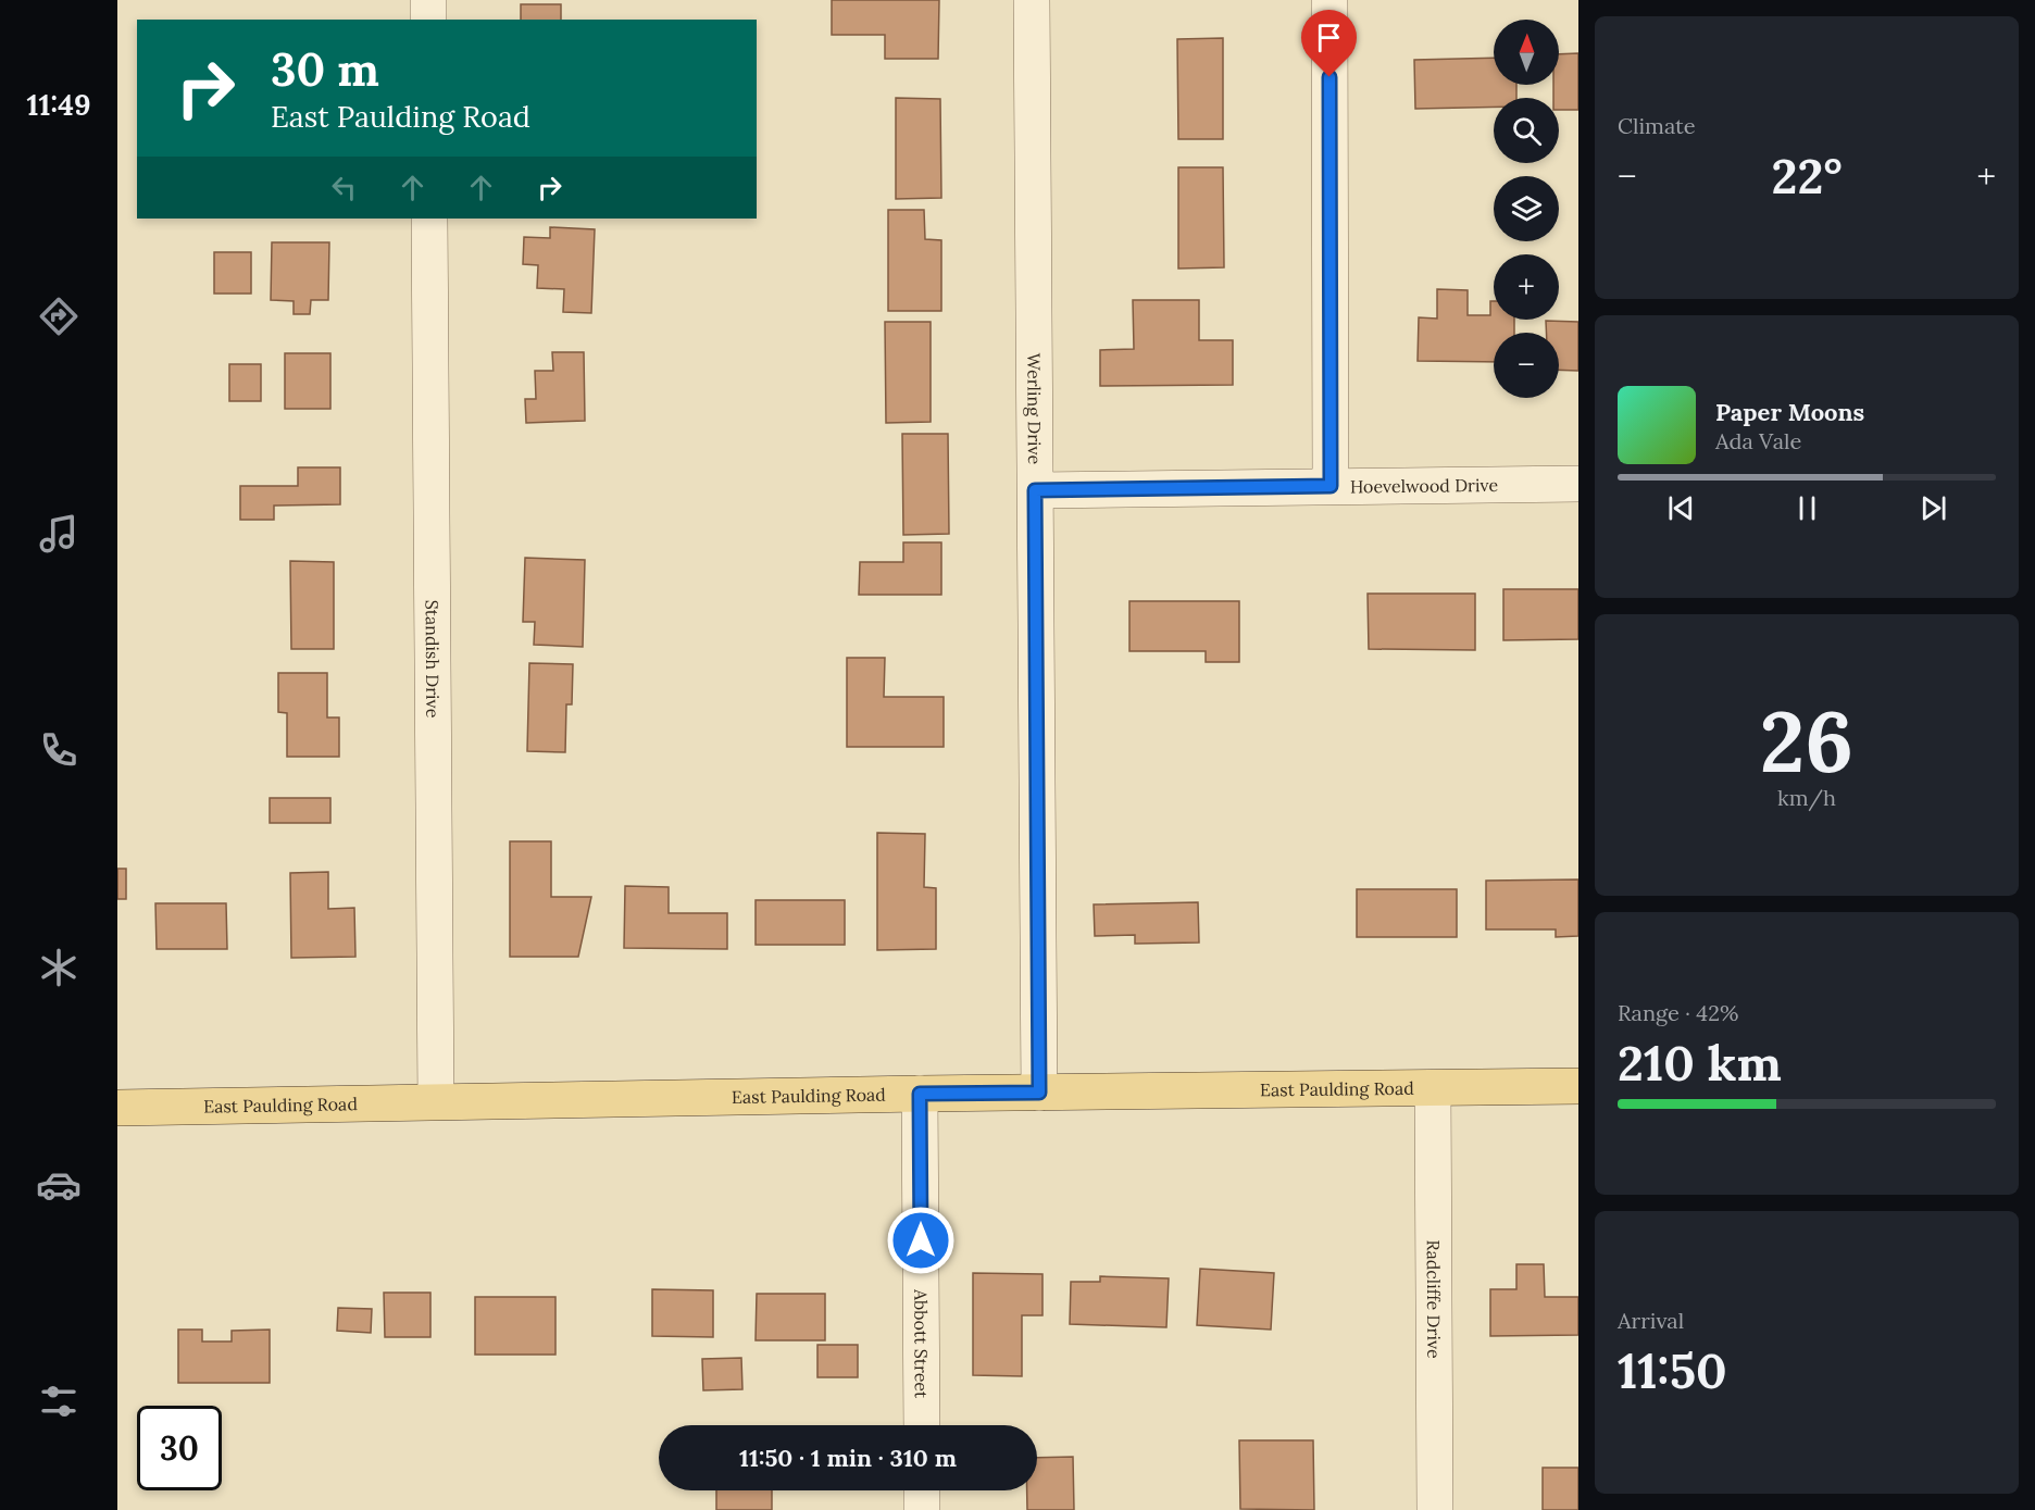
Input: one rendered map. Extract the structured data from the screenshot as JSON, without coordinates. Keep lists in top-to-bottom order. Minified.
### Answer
{"streets":{"main road":["East Paulding Road"],"street":["Werling Drive","Hoevelwood Drive","Standish Drive","Radcliffe Drive","Abbott Street"]},"crossings":[["Werling Drive","Hoevelwood Drive"],["Werling Drive","East Paulding Road"],["Standish Drive","East Paulding Road"],["East Paulding Road","Radcliffe Drive"],["East Paulding Road","Abbott Street"]],"north":"top","page":{"tabs":"11:49","tile":["Climate",["26","km/h"],["Range · 42%","210 km"],["Arrival","11:50"]],"map_buttons":["+","−"],"turn":["30 m","East Paulding Road"],"heat":["−","22°","+"],"song":["Paper Moons","Ada Vale"],"limit":"30","trip":"11:50 · 1 min · 310 m"}}
